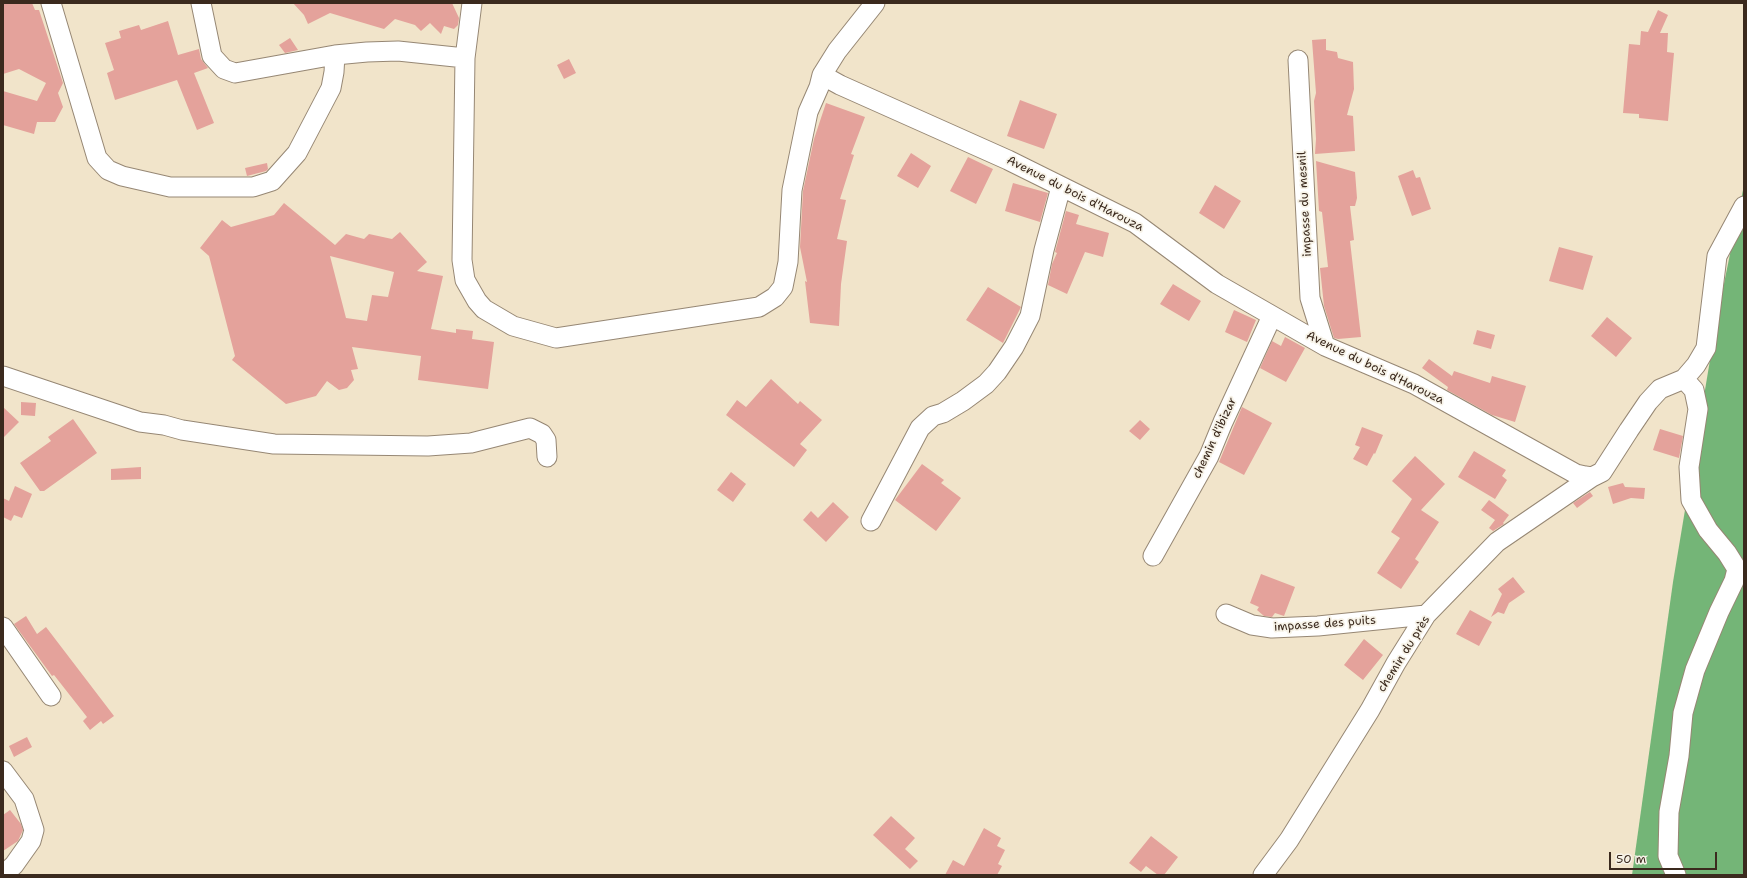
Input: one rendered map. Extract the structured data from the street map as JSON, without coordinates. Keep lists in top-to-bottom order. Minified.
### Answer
{"streets":{"street":["Avenue du bois d'Harouza","impasse du mesnil","chemin d'ibizar","impasse des puits","chemin du près"]},"crossings":[["Avenue du bois d'Harouza","impasse du mesnil"],["Avenue du bois d'Harouza","chemin d'ibizar"],["Avenue du bois d'Harouza","chemin du près"],["impasse des puits","chemin du près"]],"scale_bar":"50 m"}
